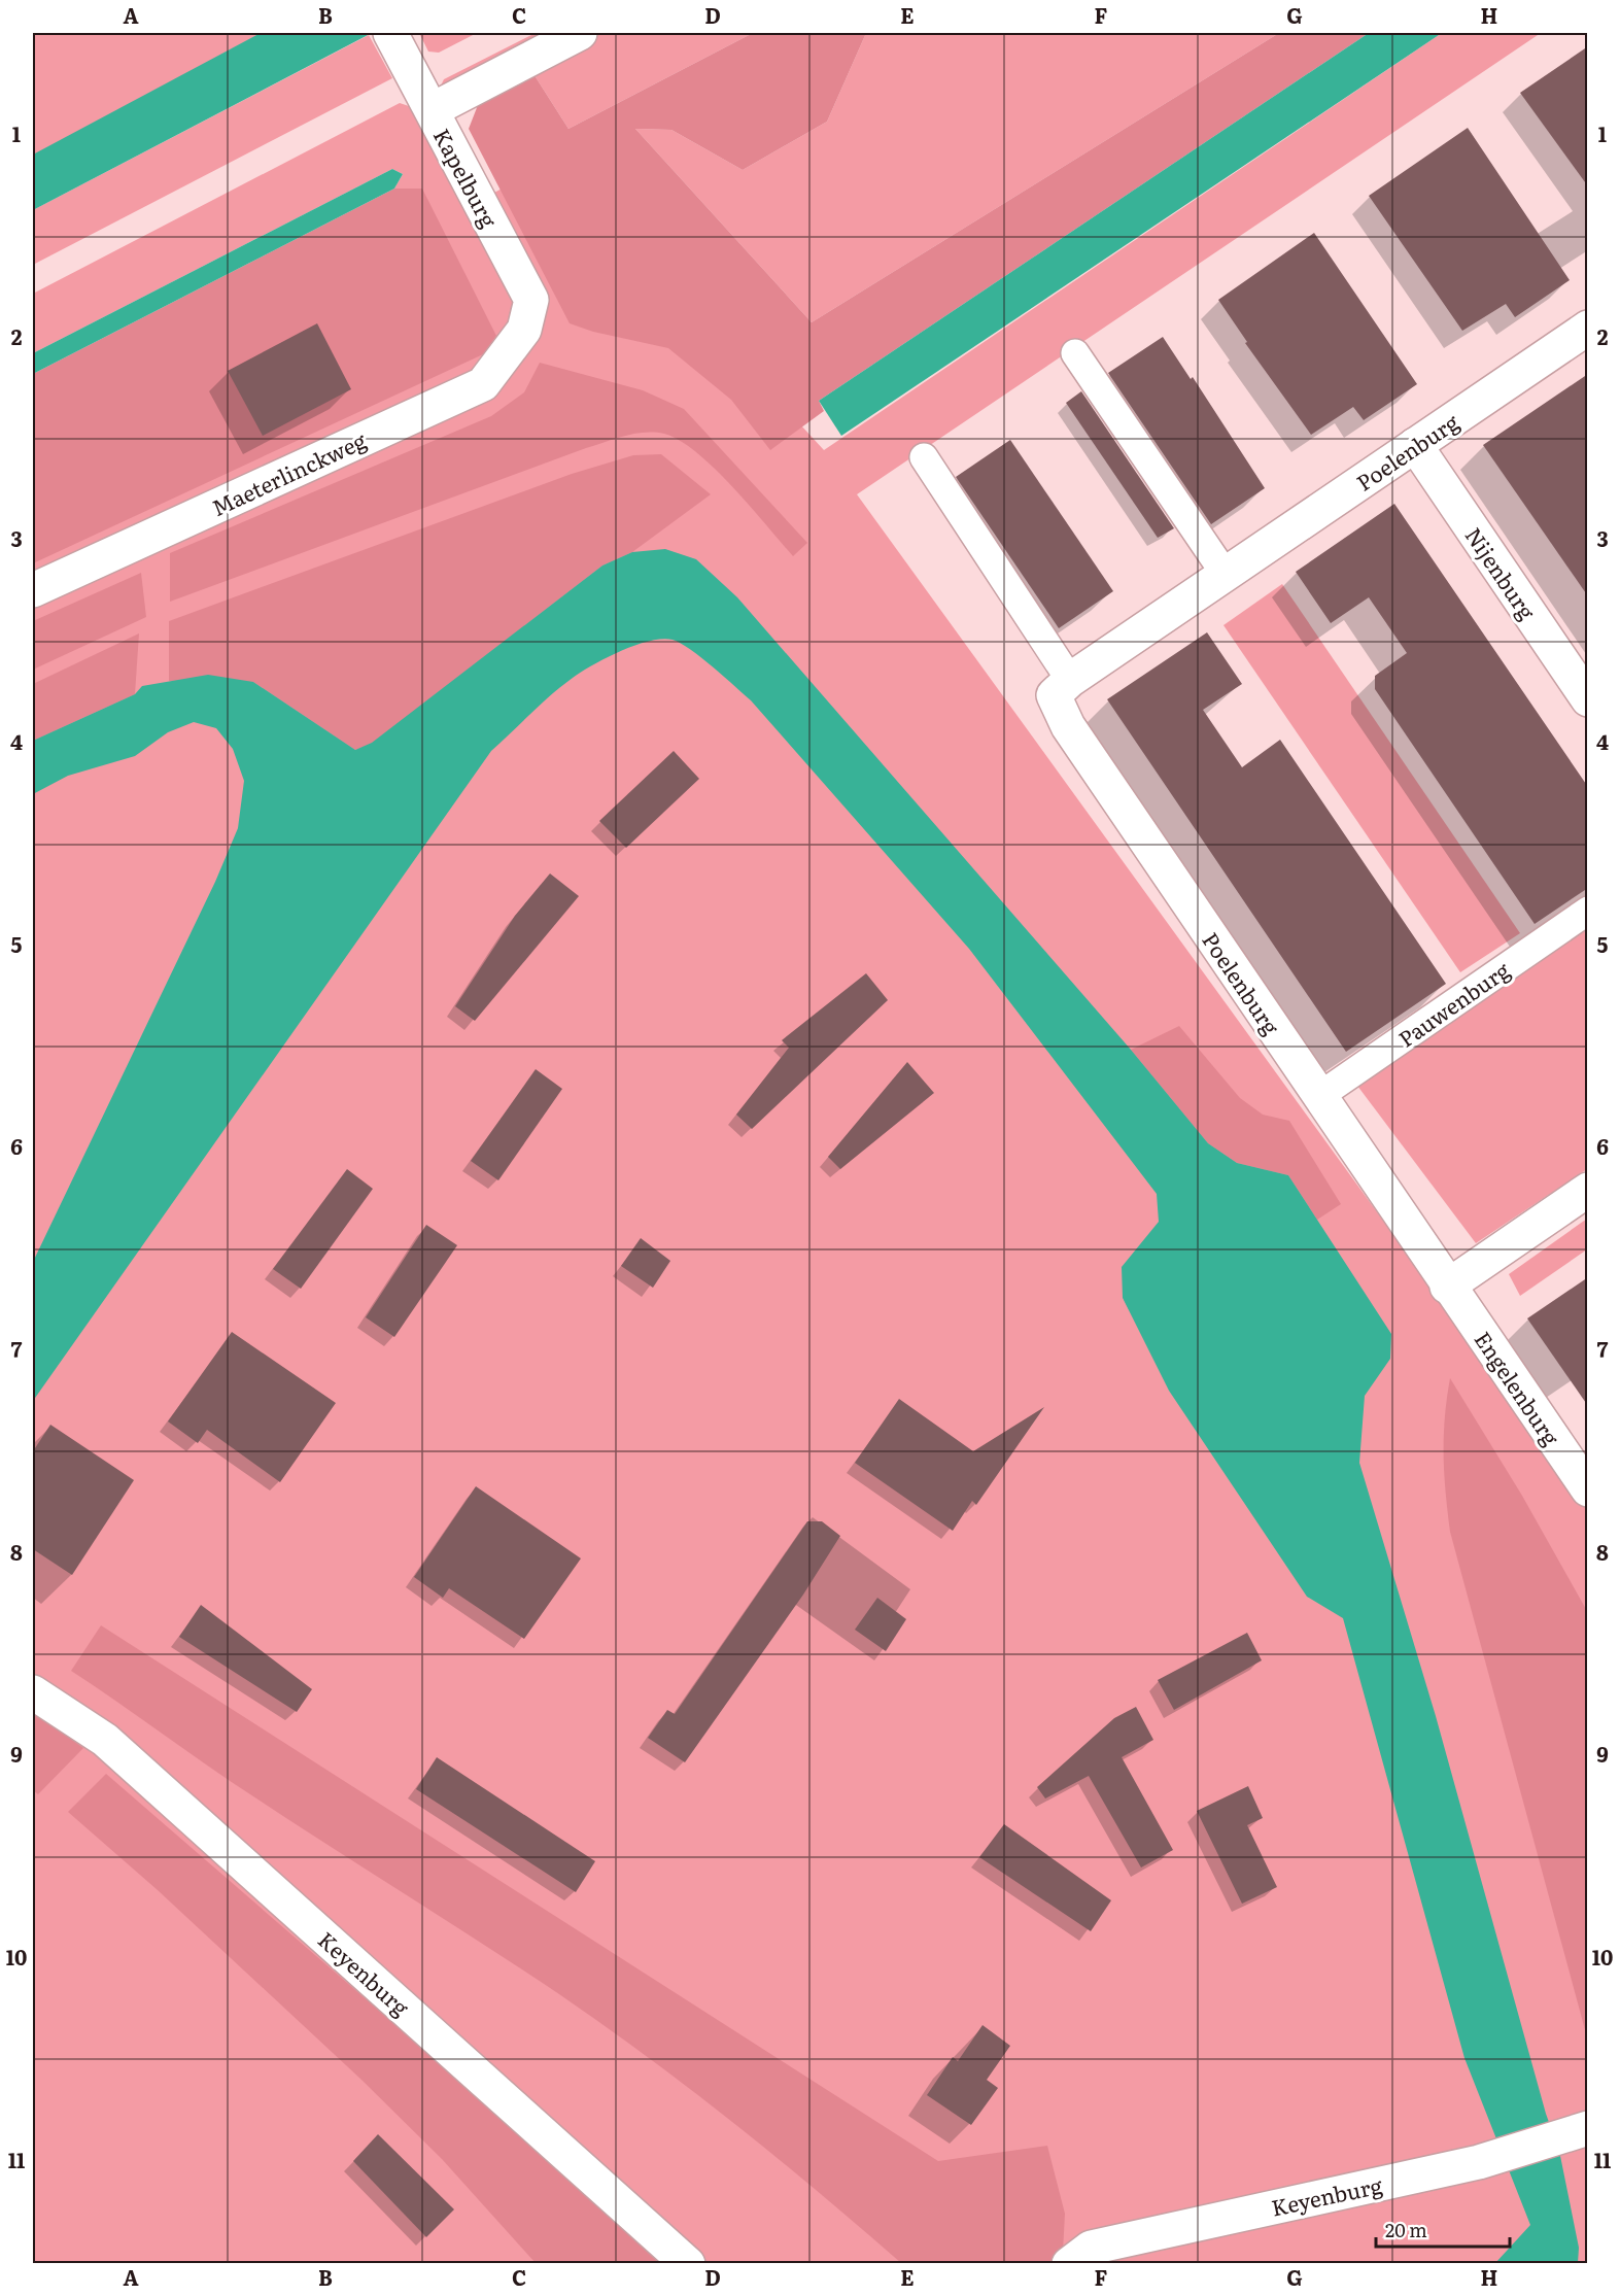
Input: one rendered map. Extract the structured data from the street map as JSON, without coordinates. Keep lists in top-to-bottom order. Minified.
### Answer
{"streets":{"street":["Kapelburg","Poelenburg","Maeterlinckweg","Nijenburg","Pauwenburg","Engelenburg","Keyenburg"]},"crossings":[["Kapelburg","Maeterlinckweg"],["Poelenburg","Nijenburg"],["Poelenburg","Pauwenburg"],["Poelenburg","Engelenburg"]],"scale_bar":"20 m","grid":{"columns":["A","B","C","D","E","F","G","H"],"rows":["1","2","3","4","5","6","7","8","9","10","11"]}}
